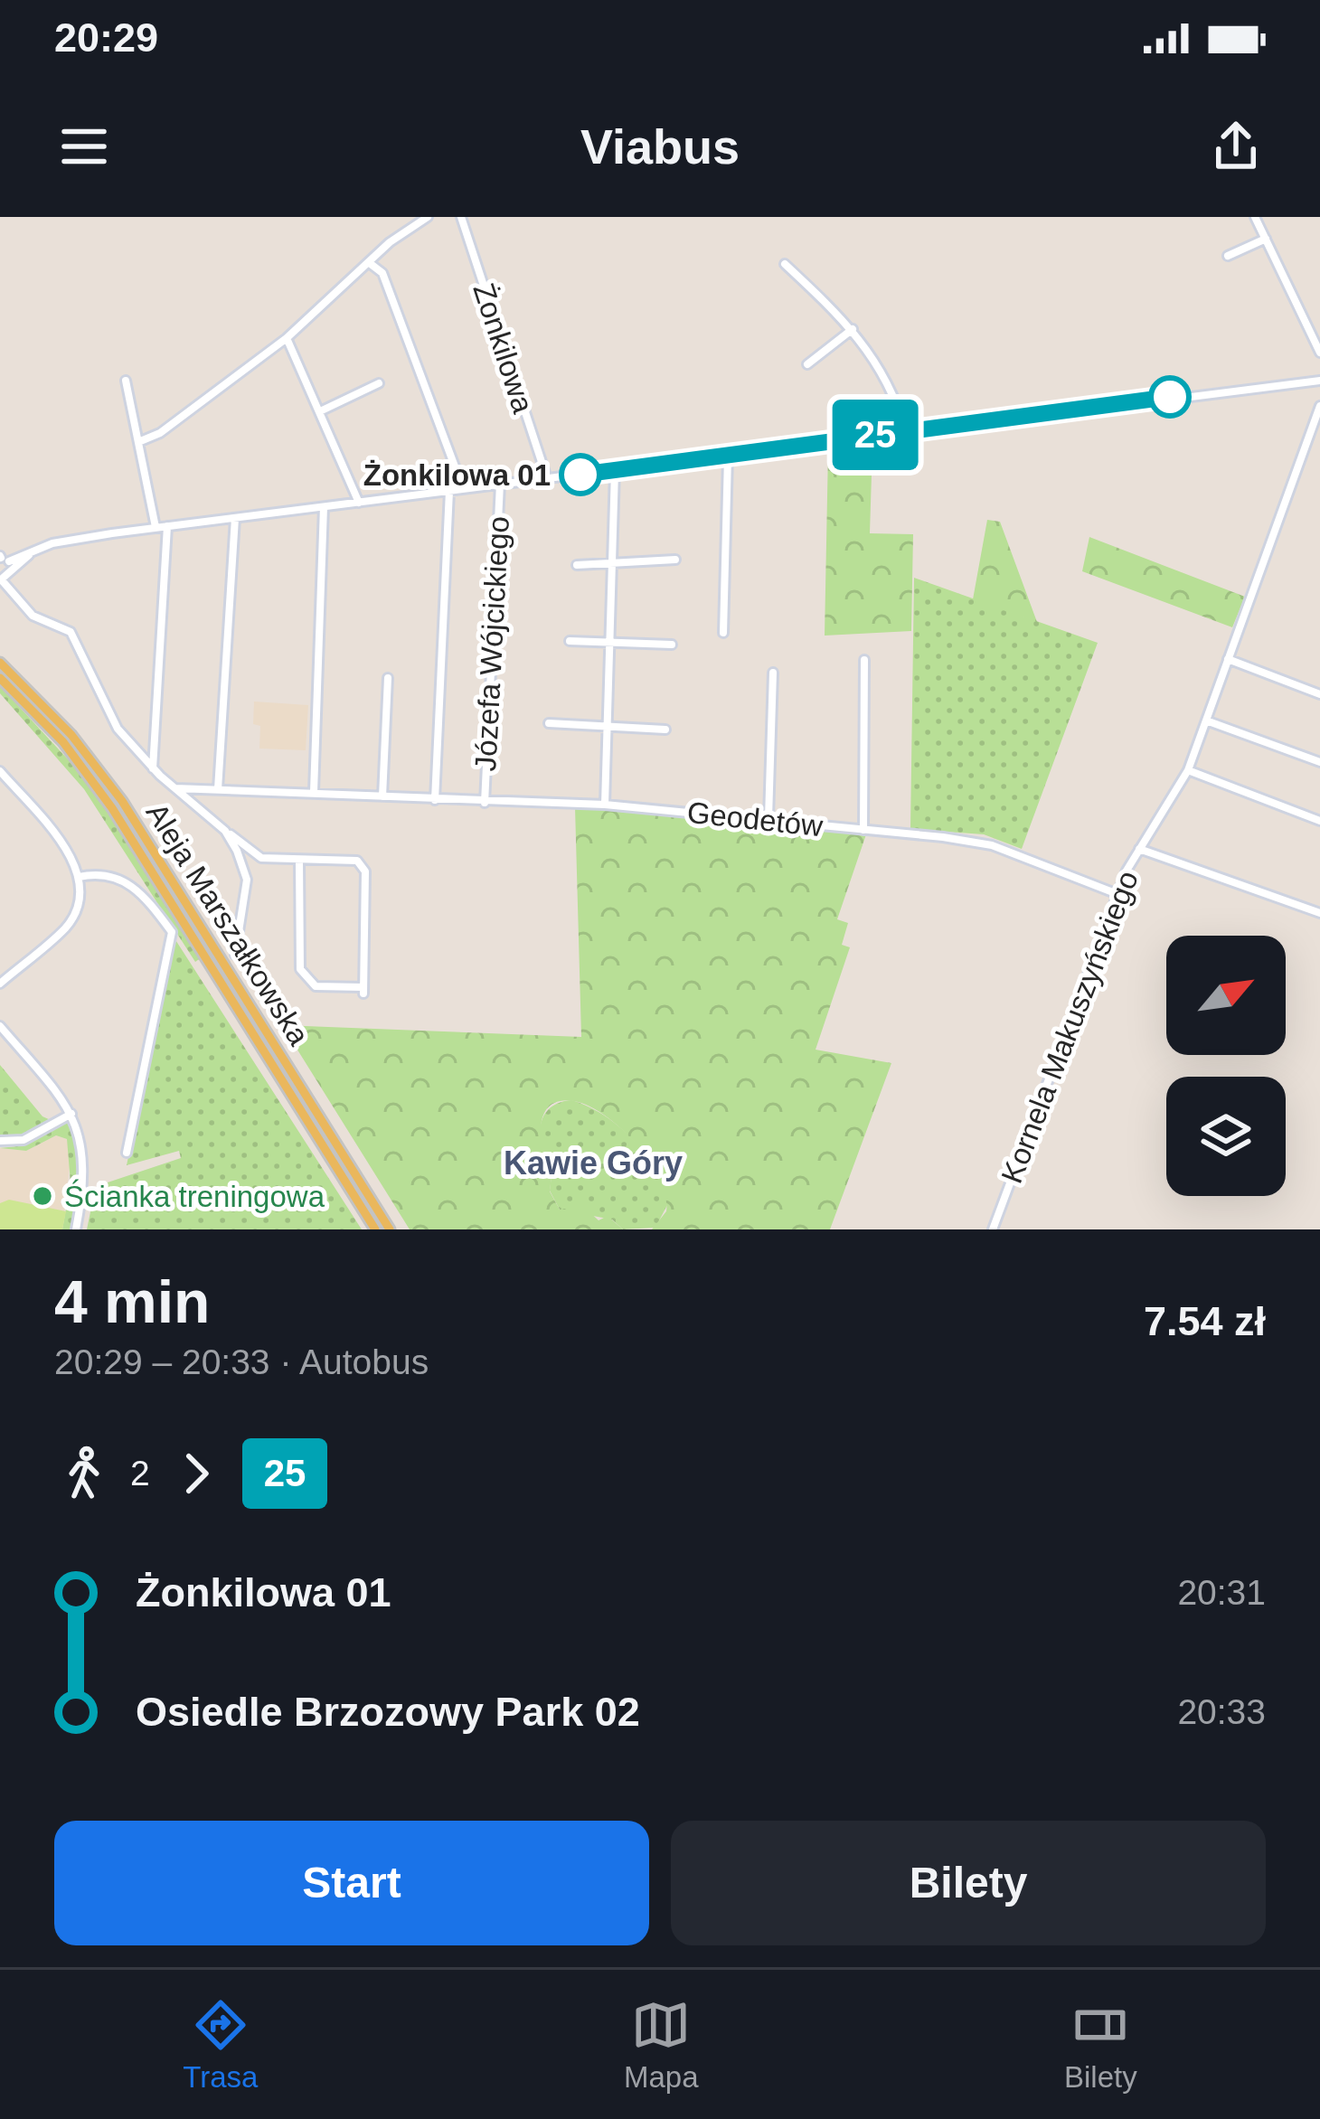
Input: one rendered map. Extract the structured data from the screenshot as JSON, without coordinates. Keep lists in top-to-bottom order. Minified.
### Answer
{"streets":{"main road":["Aleja Marszałkowska"],"street":["Żonkilowa","Józefa Wójcickiego","Geodetów","Kornela Makuszyńskiego"]},"crossings":[["Józefa Wójcickiego","Geodetów"],["Geodetów","Kornela Makuszyńskiego"]],"districts":["Kawie Góry"],"places":["Żonkilowa 01","Ścianka treningowa"],"lines":["bus line 25"],"north":"top right","page":{"status":"20:29","header":"Viabus","on_map":"25","heading":["4 min","20:29 – 20:33 · Autobus","7.54 zł"],"legs":["2","25"],"list":[{"name":"Żonkilowa 01","value":"20:31"},{"name":"Osiedle Brzozowy Park 02","value":"20:33"}],"buttons":["Start","Bilety"],"tabs":["Trasa","Mapa","Bilety"]}}
